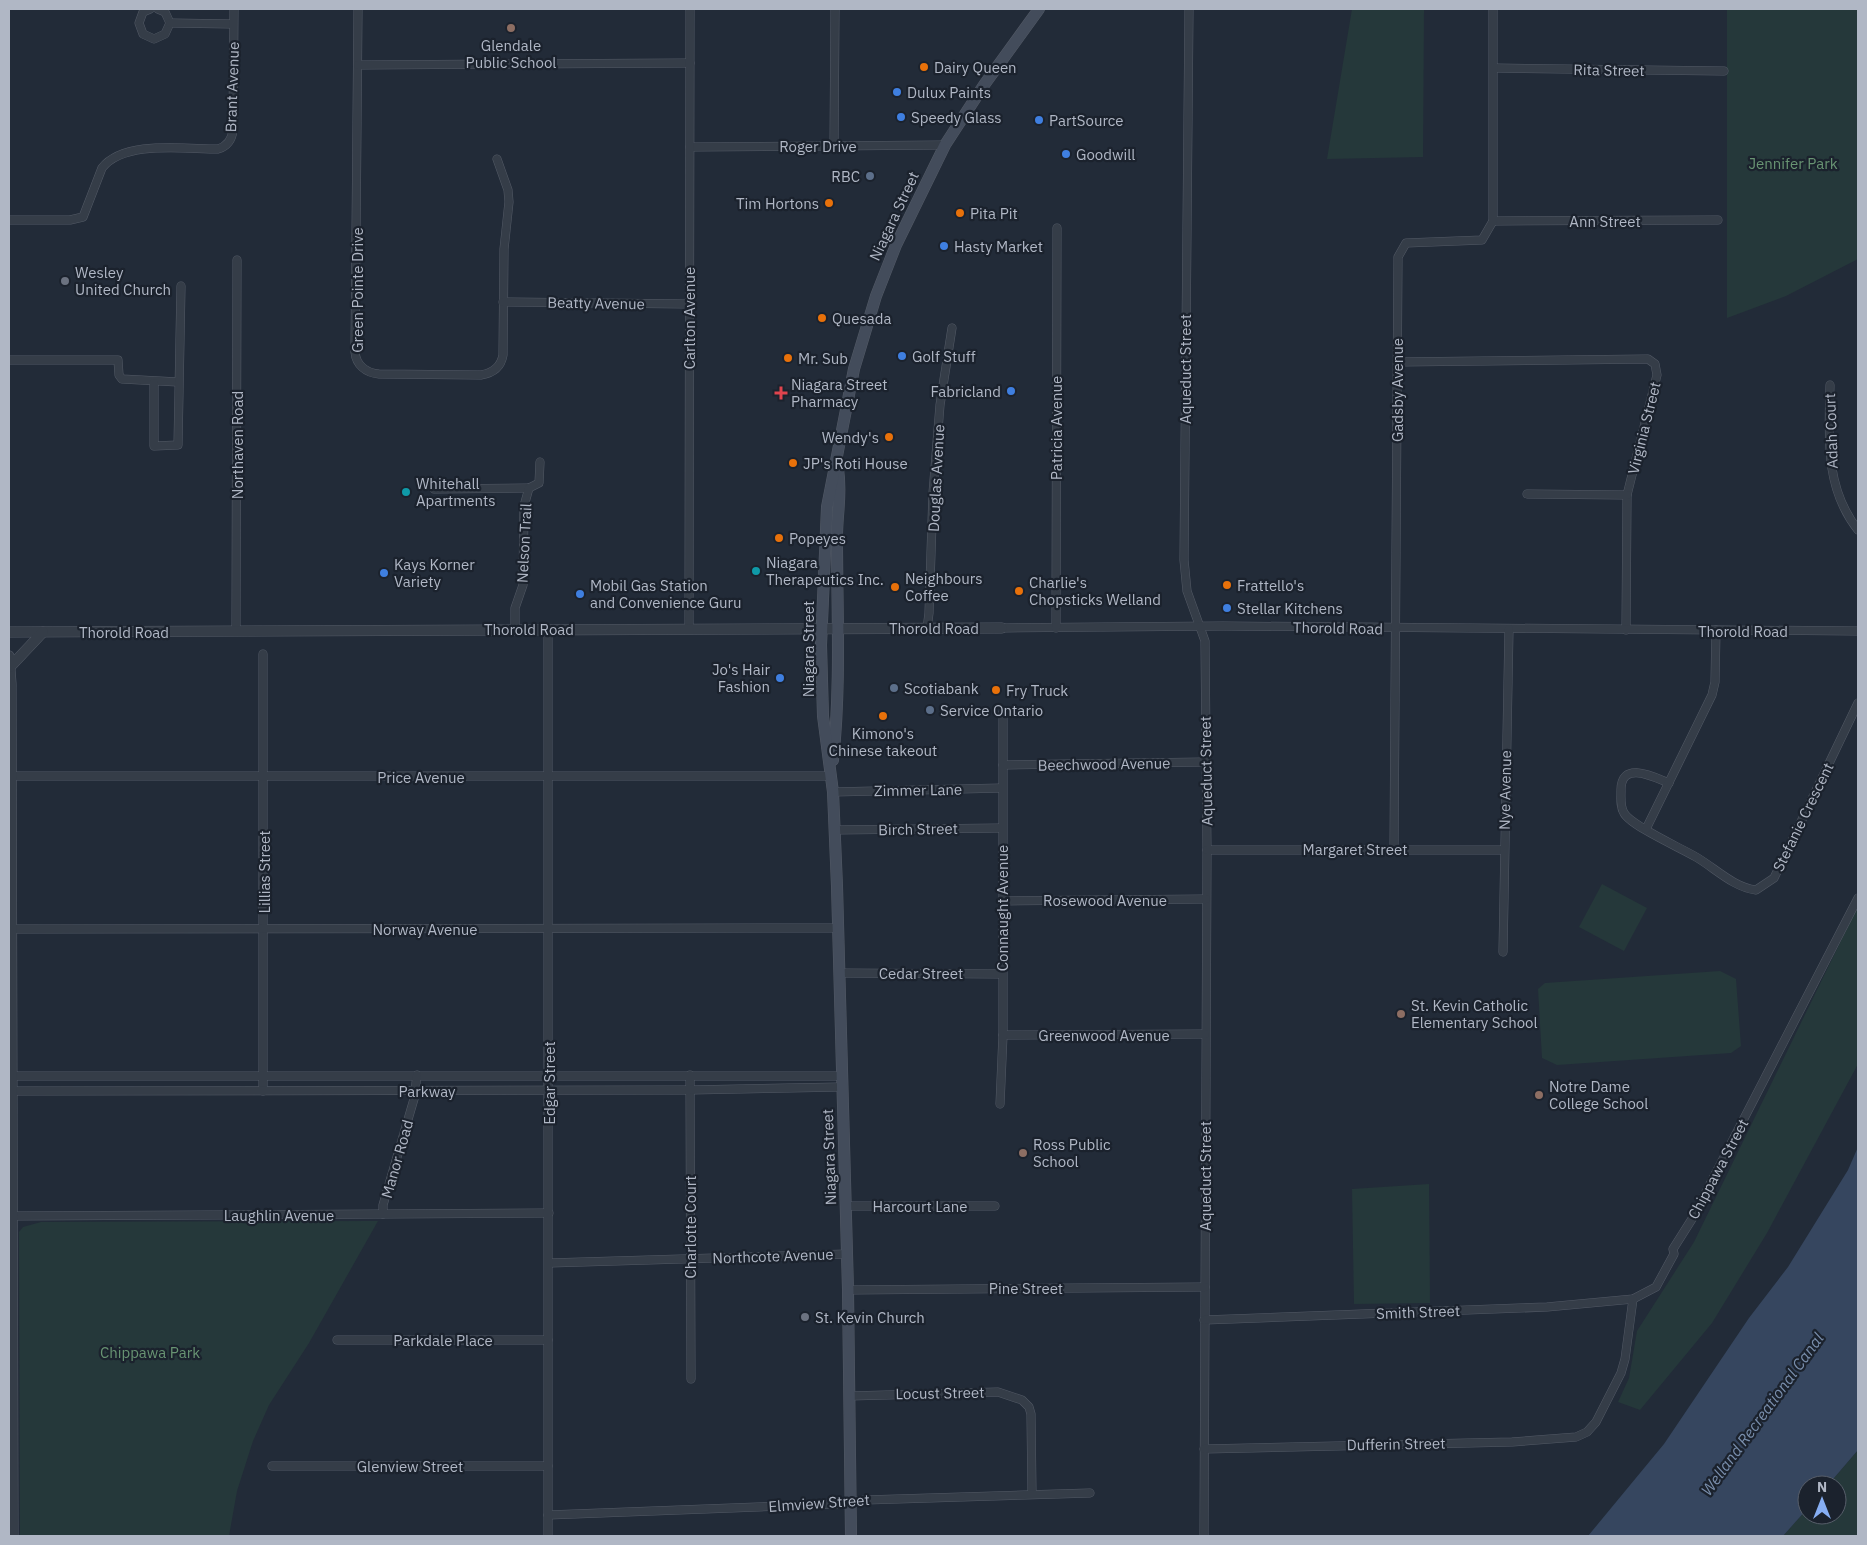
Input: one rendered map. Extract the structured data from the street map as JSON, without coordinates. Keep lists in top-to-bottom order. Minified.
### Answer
{"streets":{"main road":["Niagara Street"],"street":["Rita Street","Brant Avenue","Roger Drive","Ann Street","Green Pointe Drive","Beatty Avenue","Carlton Avenue","Aqueduct Street","Gadsby Avenue","Patricia Avenue","Virginia Street","Adah Court","Northaven Road","Douglas Avenue","Nelson Trail","Thorold Road","Beechwood Avenue","Price Avenue","Zimmer Lane","Nye Avenue","Stefanie Crescent","Birch Street","Margaret Street","Lillias Street","Rosewood Avenue","Connaught Avenue","Norway Avenue","Cedar Street","Greenwood Avenue","Edgar Street","Parkway","Manor Road","Chippawa Street","Harcourt Lane","Laughlin Avenue","Charlotte Court","Northcote Avenue","Pine Street","Smith Street","Parkdale Place","Locust Street","Dufferin Street","Glenview Street","Elmview Street"]},"crossings":[["Roger Drive","Niagara Street"],["Roger Drive","Carlton Avenue"],["Niagara Street","Thorold Road"],["Niagara Street","Price Avenue"],["Niagara Street","Zimmer Lane"],["Niagara Street","Birch Street"],["Niagara Street","Norway Avenue"],["Niagara Street","Cedar Street"],["Niagara Street","Parkway"],["Niagara Street","Harcourt Lane"],["Niagara Street","Northcote Avenue"],["Niagara Street","Pine Street"],["Niagara Street","Locust Street"],["Niagara Street","Elmview Street"],["Ann Street","Gadsby Avenue"],["Green Pointe Drive","Beatty Avenue"],["Beatty Avenue","Carlton Avenue"],["Carlton Avenue","Thorold Road"],["Aqueduct Street","Thorold Road"],["Aqueduct Street","Beechwood Avenue"],["Aqueduct Street","Margaret Street"],["Aqueduct Street","Rosewood Avenue"],["Aqueduct Street","Greenwood Avenue"],["Aqueduct Street","Pine Street"],["Aqueduct Street","Smith Street"],["Aqueduct Street","Dufferin Street"],["Gadsby Avenue","Virginia Street"],["Gadsby Avenue","Thorold Road"],["Gadsby Avenue","Margaret Street"],["Patricia Avenue","Thorold Road"],["Virginia Street","Thorold Road"],["Northaven Road","Thorold Road"],["Douglas Avenue","Thorold Road"],["Nelson Trail","Thorold Road"],["Thorold Road","Nye Avenue"],["Thorold Road","Edgar Street"],["Beechwood Avenue","Connaught Avenue"],["Price Avenue","Lillias Street"],["Price Avenue","Edgar Street"],["Zimmer Lane","Connaught Avenue"],["Nye Avenue","Margaret Street"],["Birch Street","Connaught Avenue"],["Lillias Street","Norway Avenue"],["Lillias Street","Parkway"],["Rosewood Avenue","Connaught Avenue"],["Connaught Avenue","Cedar Street"],["Connaught Avenue","Greenwood Avenue"],["Norway Avenue","Edgar Street"],["Edgar Street","Parkway"],["Edgar Street","Laughlin Avenue"],["Edgar Street","Northcote Avenue"],["Edgar Street","Parkdale Place"],["Edgar Street","Glenview Street"],["Edgar Street","Elmview Street"],["Parkway","Manor Road"],["Parkway","Charlotte Court"],["Manor Road","Laughlin Avenue"],["Chippawa Street","Smith Street"],["Chippawa Street","Dufferin Street"],["Charlotte Court","Northcote Avenue"],["Smith Street","Dufferin Street"],["Locust Street","Elmview Street"]],"water":["Welland Recreational Canal"],"parks":["Jennifer Park","Chippawa Park"],"places":{"other":["Glendale Public School","Dairy Queen","Dulux Paints","Speedy Glass","PartSource","Goodwill","RBC","Tim Hortons","Pita Pit","Hasty Market","Wesley United Church","Quesada","Golf Stuff","Mr. Sub","Fabricland","Wendy's","JP's Roti House","Whitehall Apartments","Popeyes","Niagara Therapeutics Inc.","Kays Korner Variety","Frattello's","Neighbours Coffee","Charlie's Chopsticks Welland","Mobil Gas Station and Convenience Guru","Stellar Kitchens","Jo's Hair Fashion","Scotiabank","Fry Truck","Service Ontario","Kimono's Chinese takeout","St. Kevin Catholic Elementary School","Notre Dame College School","Ross Public School","St. Kevin Church"],"health":["Niagara Street Pharmacy"]},"north":"top"}
